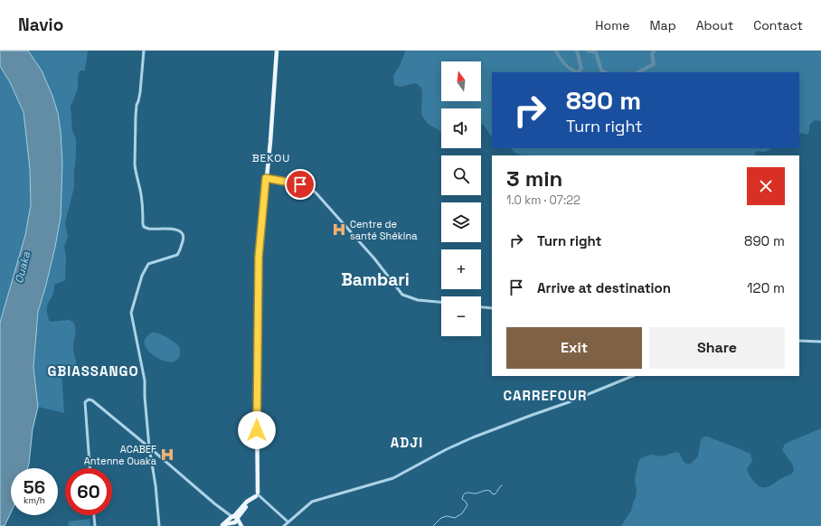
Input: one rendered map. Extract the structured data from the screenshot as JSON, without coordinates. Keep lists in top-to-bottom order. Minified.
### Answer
{"districts":["BEKOU","Bambari","GBIASSANGO","CARREFOUR","ADJI"],"water":["Ouaka"],"places":{"hospital":["Centre de santé Shékina","ACABEF Antenne Ouaka"]},"north":"top","page":{"header":"Navio","nav":["Home","Map","About","Contact"],"map_buttons":["+","−"],"turn":["890 m","Turn right"],"heading":["3 min","1.0 km · 07:22"],"list":[{"name":"Turn right","value":"890 m"},{"name":"Arrive at destination","value":"120 m"}],"buttons":["Exit","Share"],"speed":"56 km/h","limit":"60"}}
